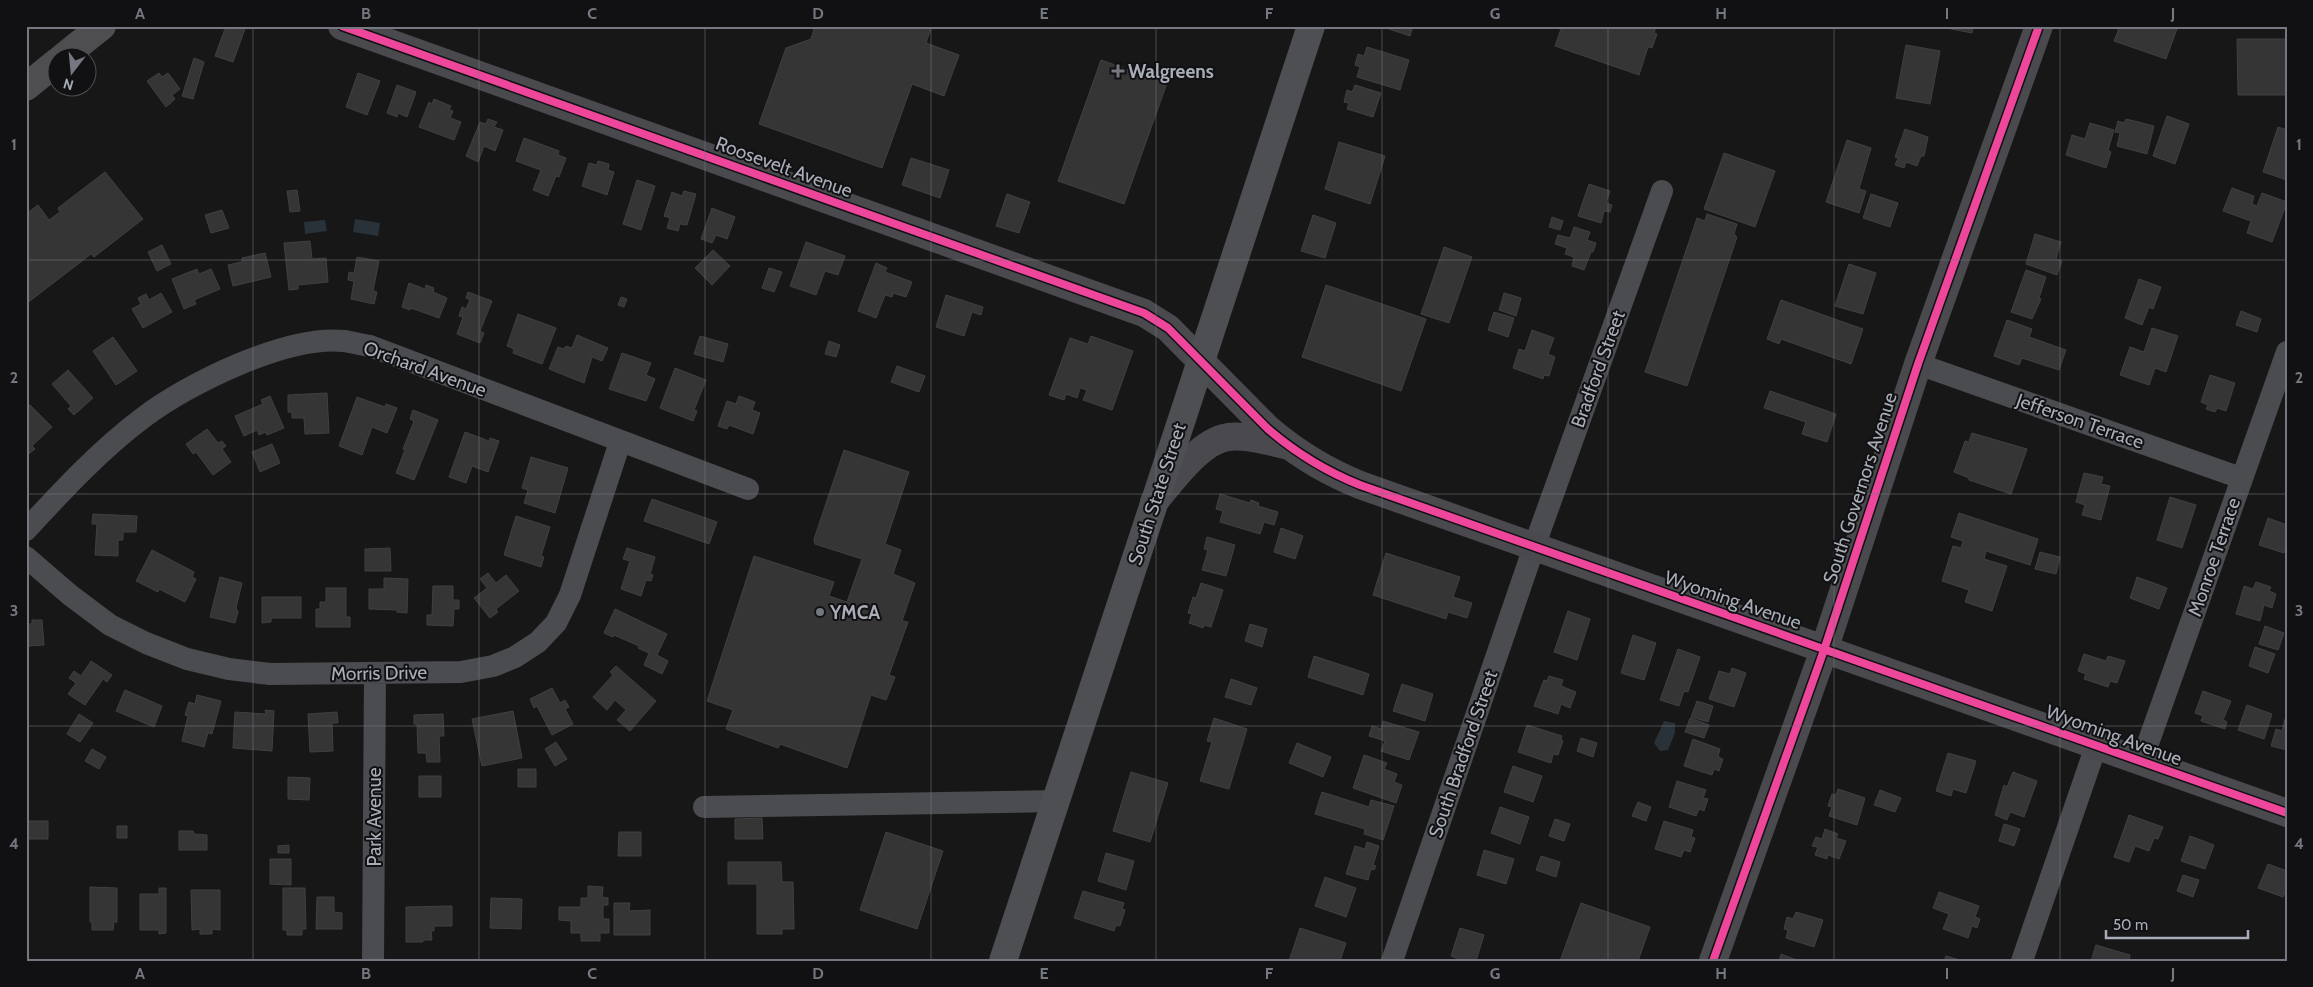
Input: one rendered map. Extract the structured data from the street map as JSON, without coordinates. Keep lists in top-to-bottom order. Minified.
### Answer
{"streets":{"main road":["South State Street"],"street":["Roosevelt Avenue","Orchard Avenue","Bradford Street","Jefferson Terrace","South Governors Avenue","Monroe Terrace","Wyoming Avenue","Morris Drive","South Bradford Street","Park Avenue"]},"crossings":[["Roosevelt Avenue","South State Street"],["Roosevelt Avenue","Wyoming Avenue"],["Orchard Avenue","Morris Drive"],["Bradford Street","Wyoming Avenue"],["Bradford Street","South Bradford Street"],["Jefferson Terrace","South Governors Avenue"],["Jefferson Terrace","Monroe Terrace"],["South Governors Avenue","Wyoming Avenue"],["South State Street","Wyoming Avenue"],["Monroe Terrace","Wyoming Avenue"],["Wyoming Avenue","South Bradford Street"],["Morris Drive","Park Avenue"]],"places":{"health":["Walgreens"],"other":["YMCA"]},"scale_bar":"50 m","north":"bottom","grid":{"columns":["A","B","C","D","E","F","G","H","I","J"],"rows":["1","2","3","4"]}}
